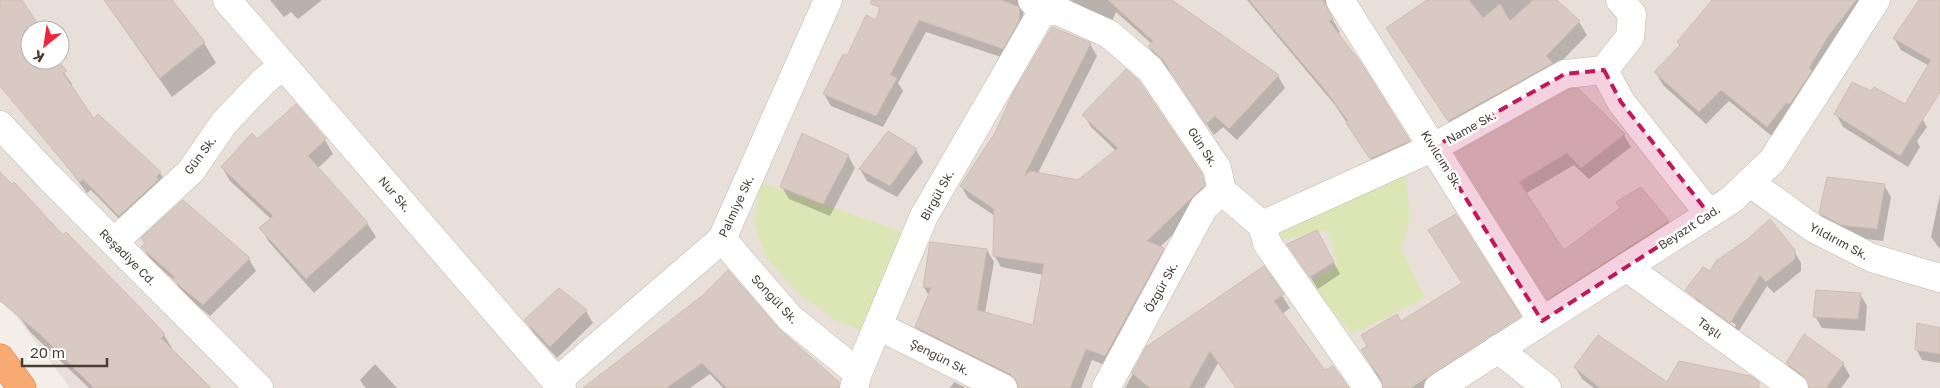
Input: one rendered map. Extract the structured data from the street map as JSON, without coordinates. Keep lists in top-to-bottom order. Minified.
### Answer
{"streets":{"street":["Name Sk.","Gün Sk.","Kıvılcım Sk.","Nur Sk.","Birgül Sk.","Palmiye Sk.","Beyazıt Cad.","Yıldırım Sk.","Reşadiye Cd.","Özgür Sk.","Songül Sk.","Taşlı","Şengün Sk."]},"crossings":[["Name Sk.","Kıvılcım Sk."],["Gün Sk.","Nur Sk."],["Gün Sk.","Birgül Sk."],["Gün Sk.","Reşadiye Cd."],["Gün Sk.","Özgür Sk."],["Kıvılcım Sk.","Beyazıt Cad."],["Nur Sk.","Palmiye Sk."],["Birgül Sk.","Songül Sk."],["Birgül Sk.","Şengün Sk."],["Palmiye Sk.","Songül Sk."],["Beyazıt Cad.","Yıldırım Sk."],["Beyazıt Cad.","Taşlı"]],"scale_bar":"20 m","north":"bottom left"}
